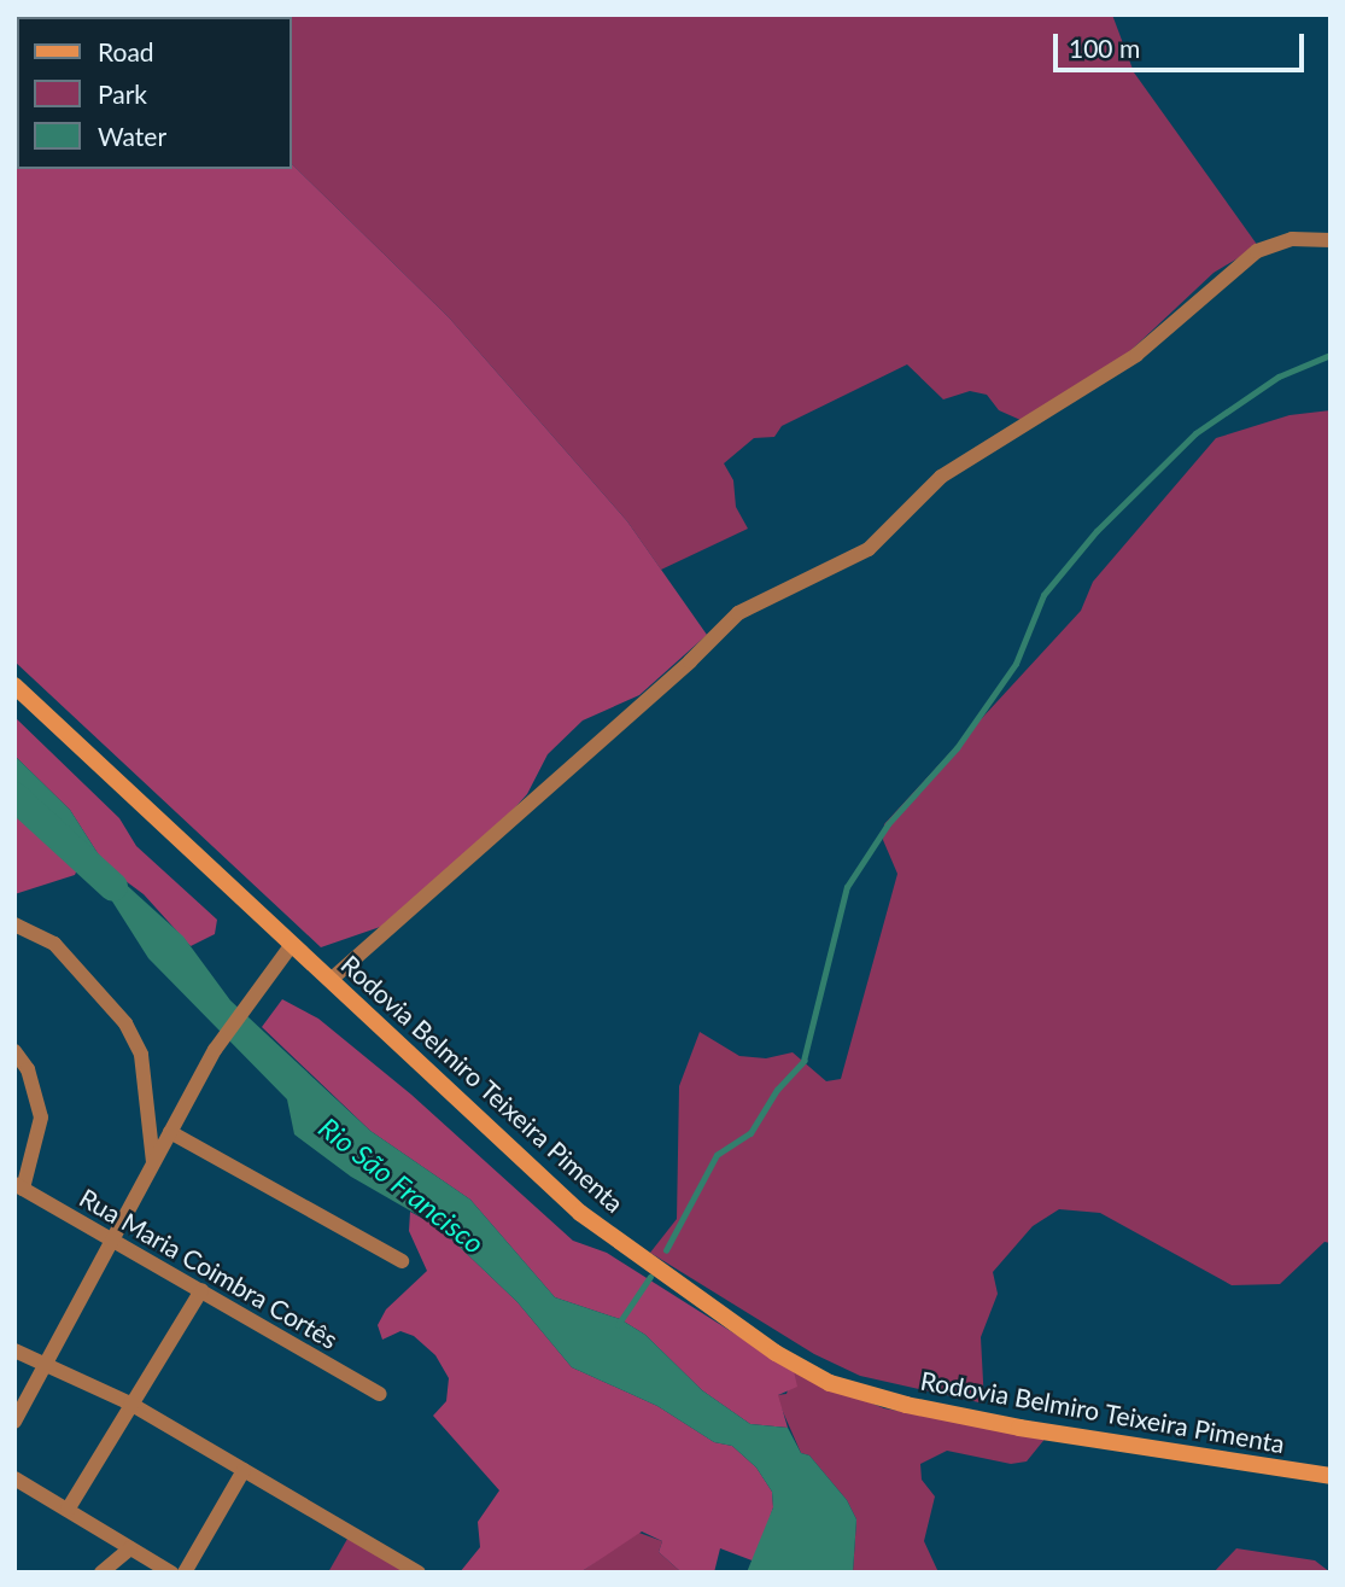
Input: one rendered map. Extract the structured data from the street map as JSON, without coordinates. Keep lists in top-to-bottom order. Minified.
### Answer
{"streets":{"main road":["Rodovia Belmiro Teixeira Pimenta"],"street":["Rua Maria Coimbra Cortês"]},"water":["Rio São Francisco"],"legend":["Road","Park","Water"],"scale_bar":"100 m"}
